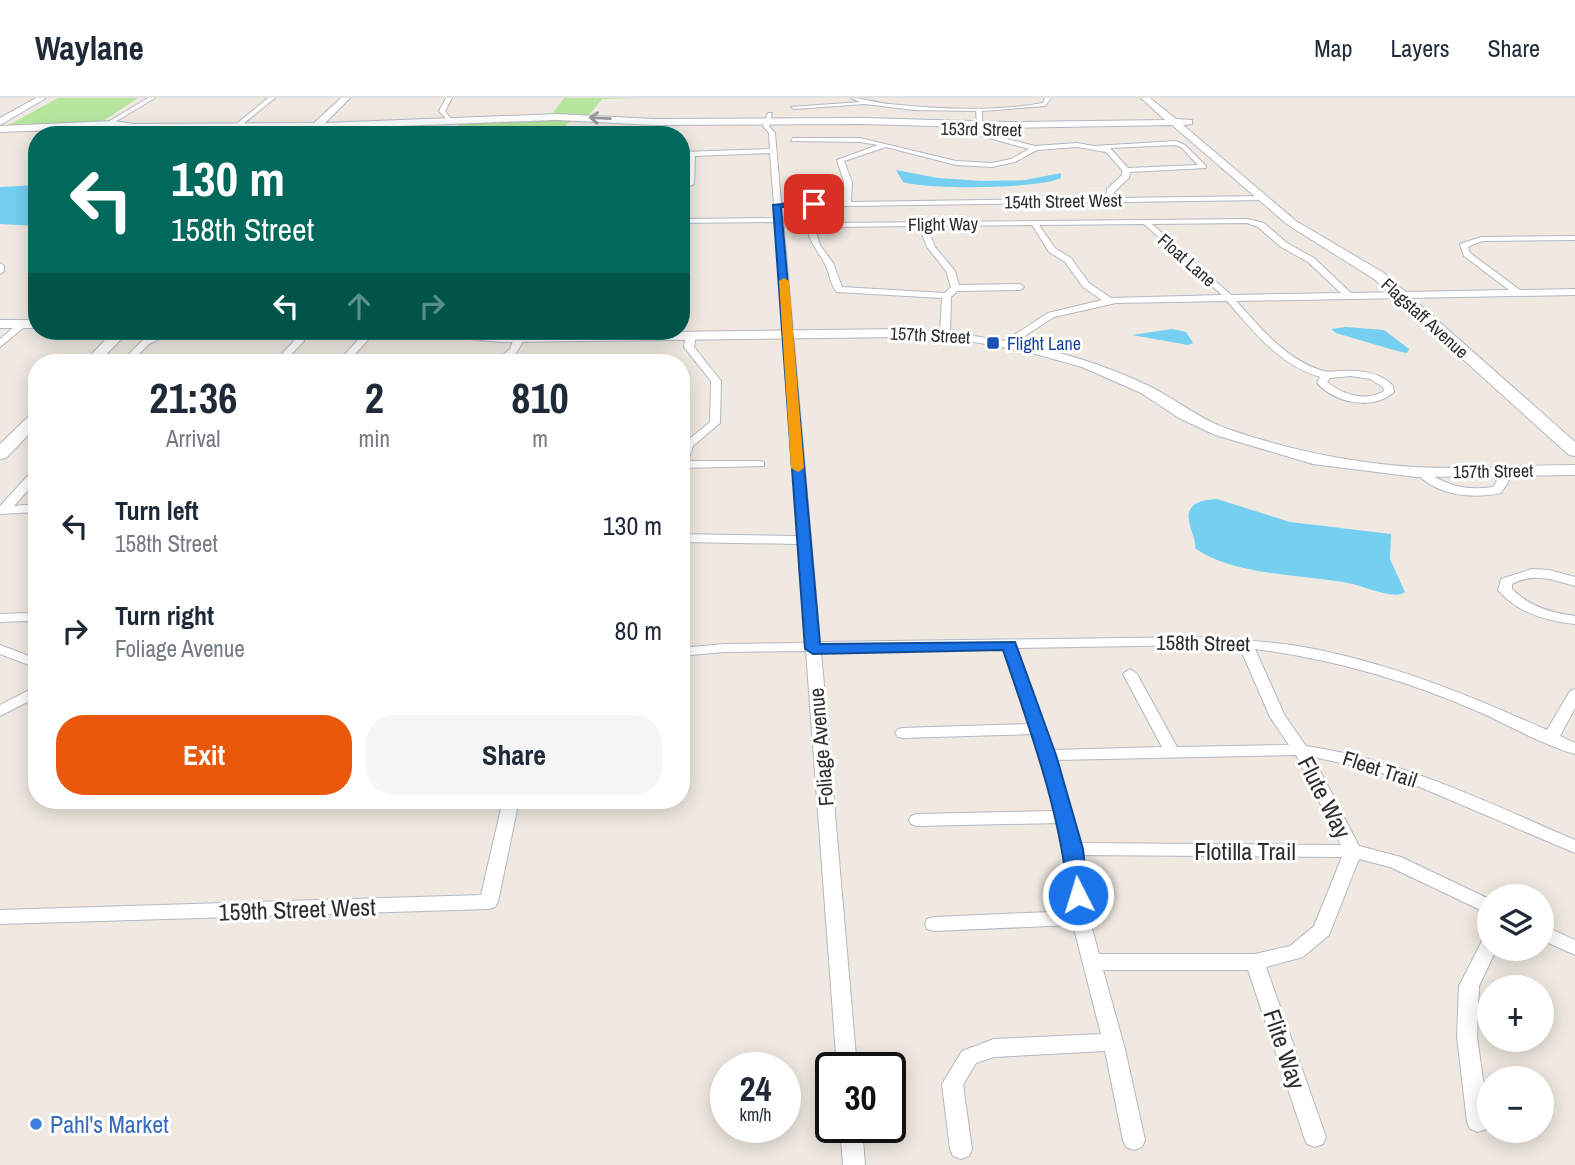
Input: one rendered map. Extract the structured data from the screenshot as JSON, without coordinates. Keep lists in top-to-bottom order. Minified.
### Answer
{"streets":{"street":["153rd Street","154th Street West","Flight Way","Float Lane","Flagstaff Avenue","157th Street","158th Street","Foliage Avenue","Fleet Trail","Flute Way","Flotilla Trail","159th Street West","Flite Way"]},"crossings":[["153rd Street","Flagstaff Avenue"],["153rd Street","Foliage Avenue"],["154th Street West","Flagstaff Avenue"],["154th Street West","Foliage Avenue"],["Flight Way","Float Lane"],["157th Street","Foliage Avenue"],["158th Street","Foliage Avenue"],["158th Street","Flute Way"],["Fleet Trail","Flute Way"],["Flute Way","Flotilla Trail"],["Flute Way","Flite Way"]],"places":{"transit":["Flight Lane"],"other":["Pahl's Market"]},"page":{"header":"Waylane","nav":["Map","Layers","Share"],"turn":["130 m","158th Street"],"eta":["21:36","Arrival","2","min","810","m"],"list":[{"name":"Turn left","note":"158th Street","value":"130 m"},{"name":"Turn right","note":"Foliage Avenue","value":"80 m"}],"buttons":["Exit","Share"],"map_buttons":["+","−"],"speed":"24 km/h","limit":"30"}}
